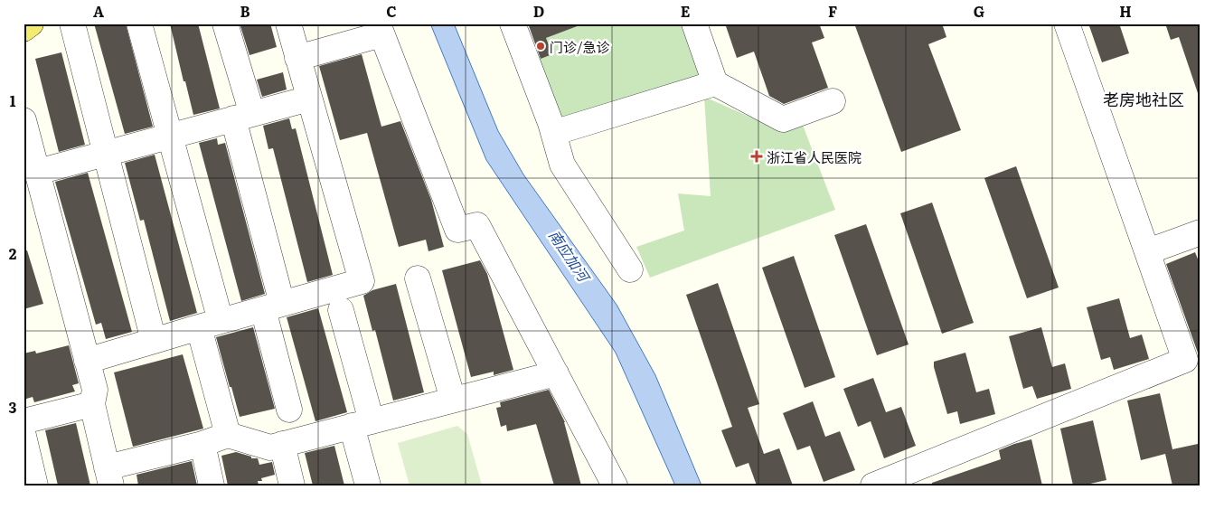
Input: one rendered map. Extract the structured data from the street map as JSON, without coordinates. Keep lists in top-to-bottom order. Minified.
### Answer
{"districts":["老房地社区"],"water":["南应加河"],"places":{"other":["门诊/急诊"],"health":["浙江省人民医院"]},"grid":{"columns":["A","B","C","D","E","F","G","H"],"rows":["1","2","3"]}}
